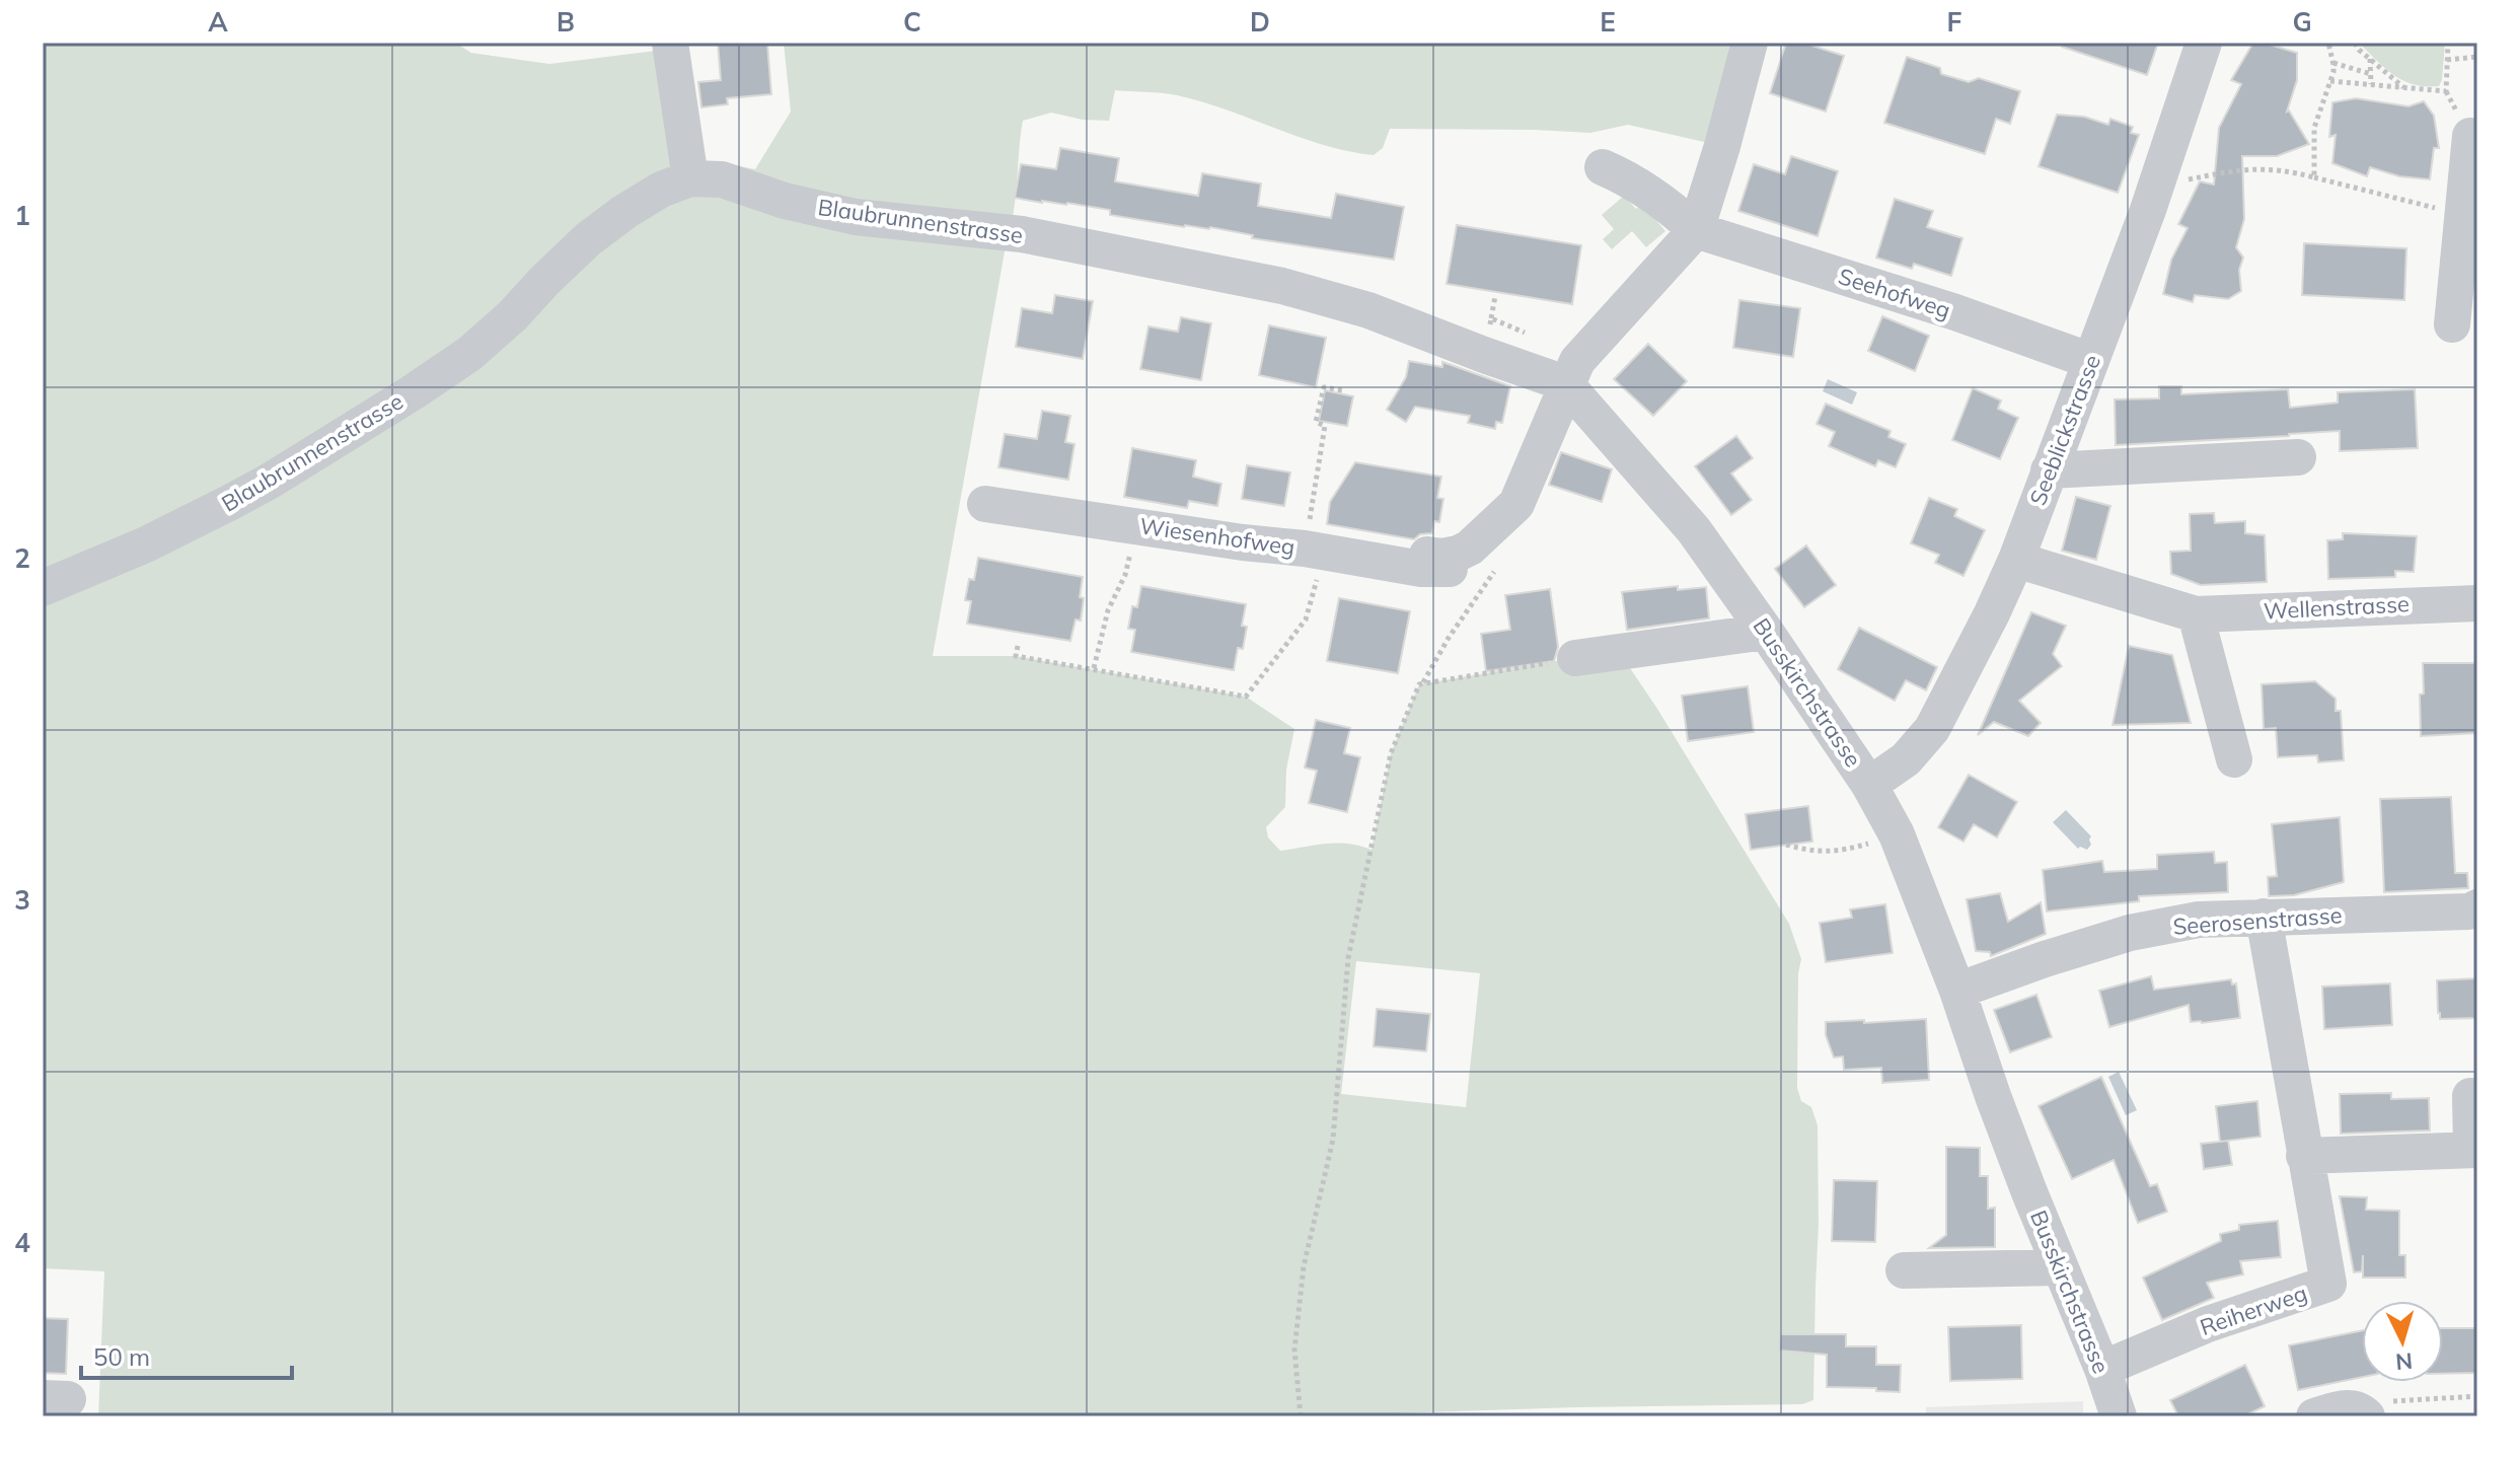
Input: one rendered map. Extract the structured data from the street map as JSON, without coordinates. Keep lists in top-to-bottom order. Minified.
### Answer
{"streets":{"street":["Blaubrunnenstrasse","Seehofweg","Seeblickstrasse","Wiesenhofweg","Wellenstrasse","Busskirchstrasse","Seerosenstrasse","Reiherweg"]},"crossings":[["Blaubrunnenstrasse","Wiesenhofweg"],["Blaubrunnenstrasse","Busskirchstrasse"],["Seehofweg","Seeblickstrasse"],["Seeblickstrasse","Wellenstrasse"],["Seeblickstrasse","Busskirchstrasse"],["Wiesenhofweg","Busskirchstrasse"],["Busskirchstrasse","Seerosenstrasse"],["Busskirchstrasse","Reiherweg"],["Seerosenstrasse","Reiherweg"]],"scale_bar":"50 m","north":"bottom","grid":{"columns":["A","B","C","D","E","F","G"],"rows":["1","2","3","4"]}}
